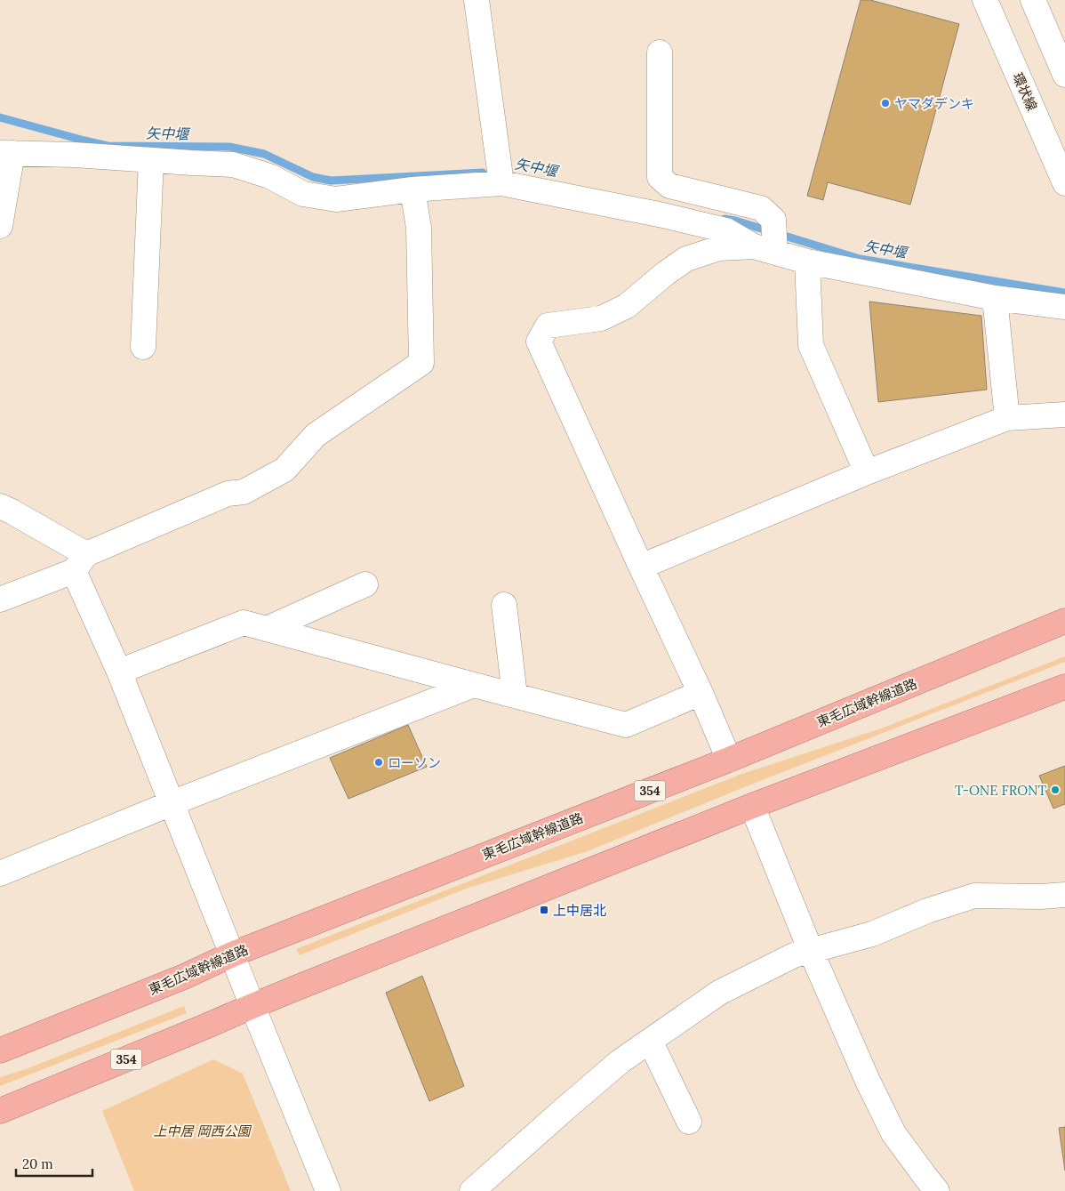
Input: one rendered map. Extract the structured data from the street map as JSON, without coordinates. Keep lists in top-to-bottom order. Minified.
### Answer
{"streets":{"highway":["東毛広域幹線道路","354"],"street":["環状線"]},"water":["矢中堰"],"parks":["上中居 岡西公園"],"places":{"other":["ヤマダデンキ","ローソン","T-ONE FRONT"],"transit":["上中居北"]},"scale_bar":"20 m"}
